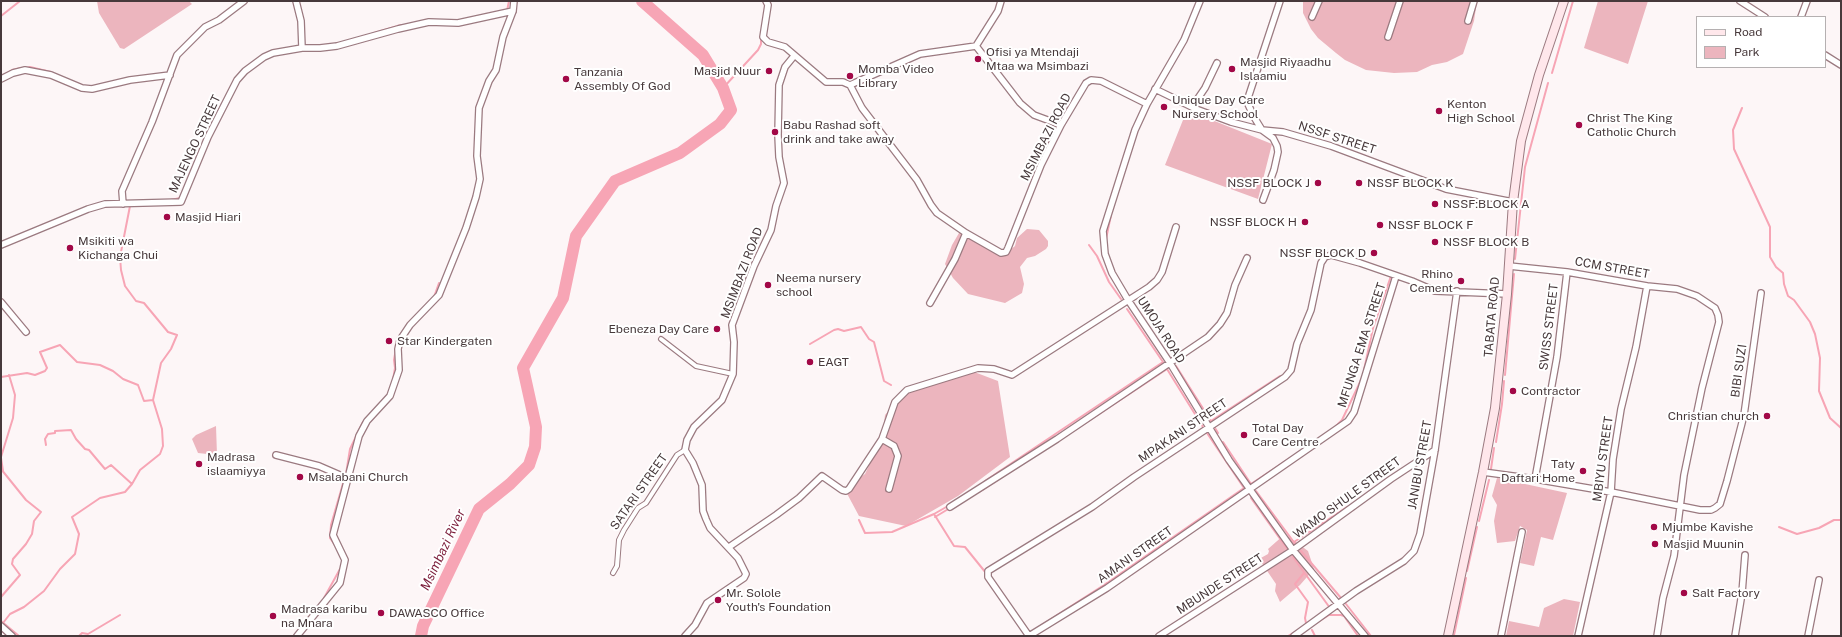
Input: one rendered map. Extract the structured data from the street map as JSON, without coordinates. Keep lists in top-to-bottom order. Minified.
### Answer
{"streets":{"main road":["TABATA ROAD"],"street":["MSIMBAZI ROAD","NSSF STREET","MAJENGO STREET","CCM STREET","SWISS STREET","UMOJA ROAD","MFUNGA EMA STREET","BIBI SUZI","MPAKANI STREET","MBIYU STREET","JANIBU STREET","SATARI STREET","WAMO SHULE STREET","AMANI STREET","MBUNDE STREET"]},"crossings":[["MSIMBAZI ROAD","UMOJA ROAD"],["MSIMBAZI ROAD","SATARI STREET"],["NSSF STREET","TABATA ROAD"],["NSSF STREET","UMOJA ROAD"],["CCM STREET","TABATA ROAD"],["CCM STREET","SWISS STREET"],["CCM STREET","BIBI SUZI"],["CCM STREET","MBIYU STREET"],["TABATA ROAD","BIBI SUZI"],["SWISS STREET","BIBI SUZI"],["UMOJA ROAD","MFUNGA EMA STREET"],["UMOJA ROAD","MPAKANI STREET"],["UMOJA ROAD","JANIBU STREET"],["UMOJA ROAD","WAMO SHULE STREET"],["UMOJA ROAD","AMANI STREET"],["UMOJA ROAD","MBUNDE STREET"],["MFUNGA EMA STREET","MPAKANI STREET"],["MFUNGA EMA STREET","AMANI STREET"],["BIBI SUZI","MBIYU STREET"],["MPAKANI STREET","AMANI STREET"],["JANIBU STREET","WAMO SHULE STREET"],["WAMO SHULE STREET","MBUNDE STREET"]],"water":["Msimbazi River"],"places":["Ofisi ya Mtendaji Mtaa wa Msimbazi","Masjid Riyaadhu Islaamiu","Masjid Nuur","Momba Video Library","Tanzania Assembly Of God","Unique Day Care Nursery School","Kenton High School","Christ The King Catholic Church","Babu Rashad soft drink and take away","NSSF BLOCK J","NSSF BLOCK K","NSSF:BLOCK A","Masjid Hiari","NSSF BLOCK H","NSSF BLOCK F","NSSF BLOCK B","Msikiti wa Kichanga Chui","NSSF BLOCK D","Rhino Cement","Neema nursery school","Ebeneza Day Care","Star Kindergaten","EAGT","Contractor","Christian church","Total Day Care Centre","Madrasa islaamiyya","Taty Daftari Home","Msalabani Church","Mjumbe Kavishe","Masjid Muunin","Salt Factory","Mr. Solole Youth's Foundation","DAWASCO Office","Madrasa karibu na Mnara"],"legend":["Road","Park"]}
